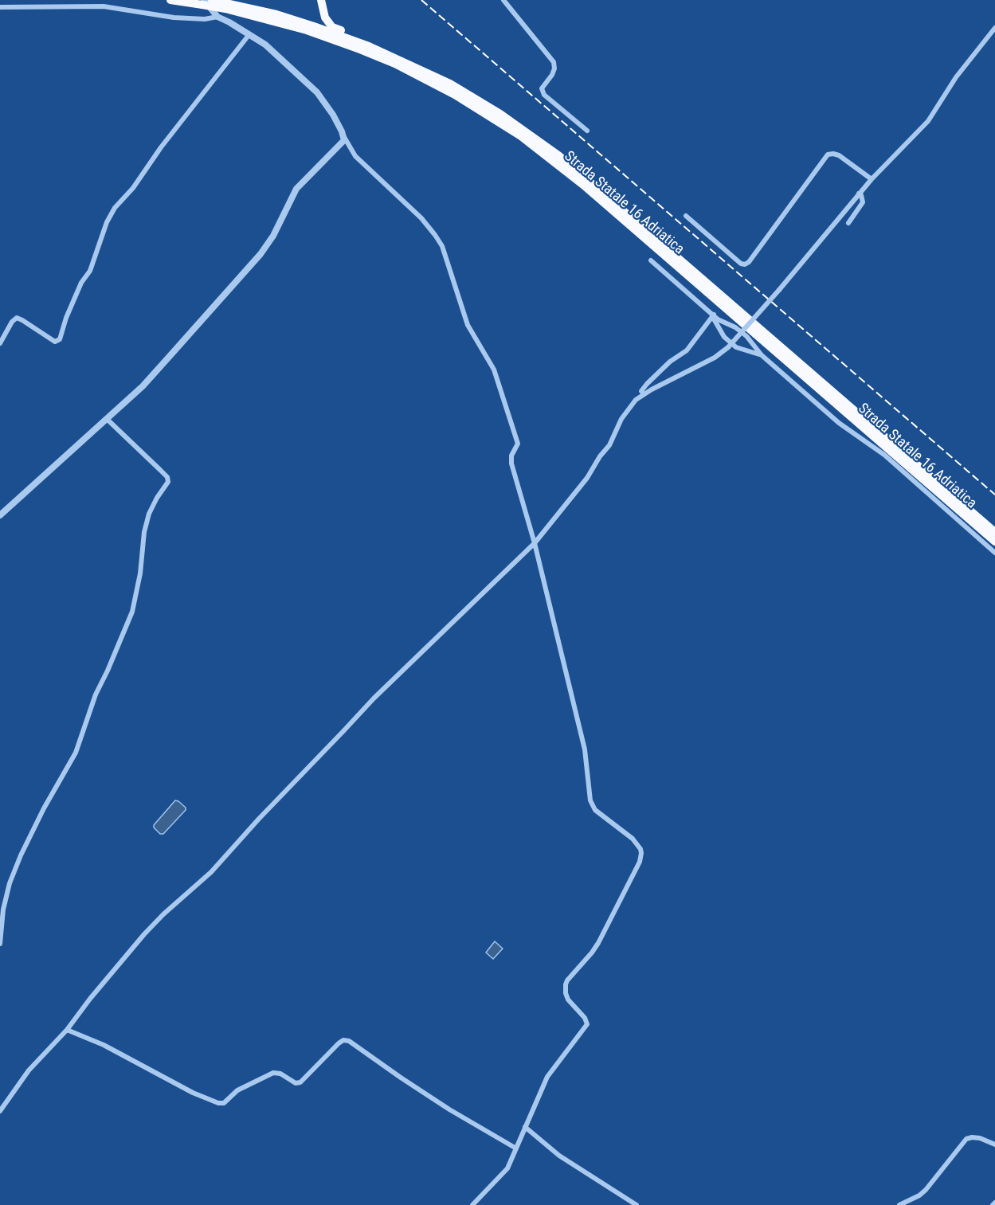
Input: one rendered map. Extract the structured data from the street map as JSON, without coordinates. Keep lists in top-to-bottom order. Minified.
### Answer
{"streets":{"highway":["Strada Statale 16 Adriatica"]}}
